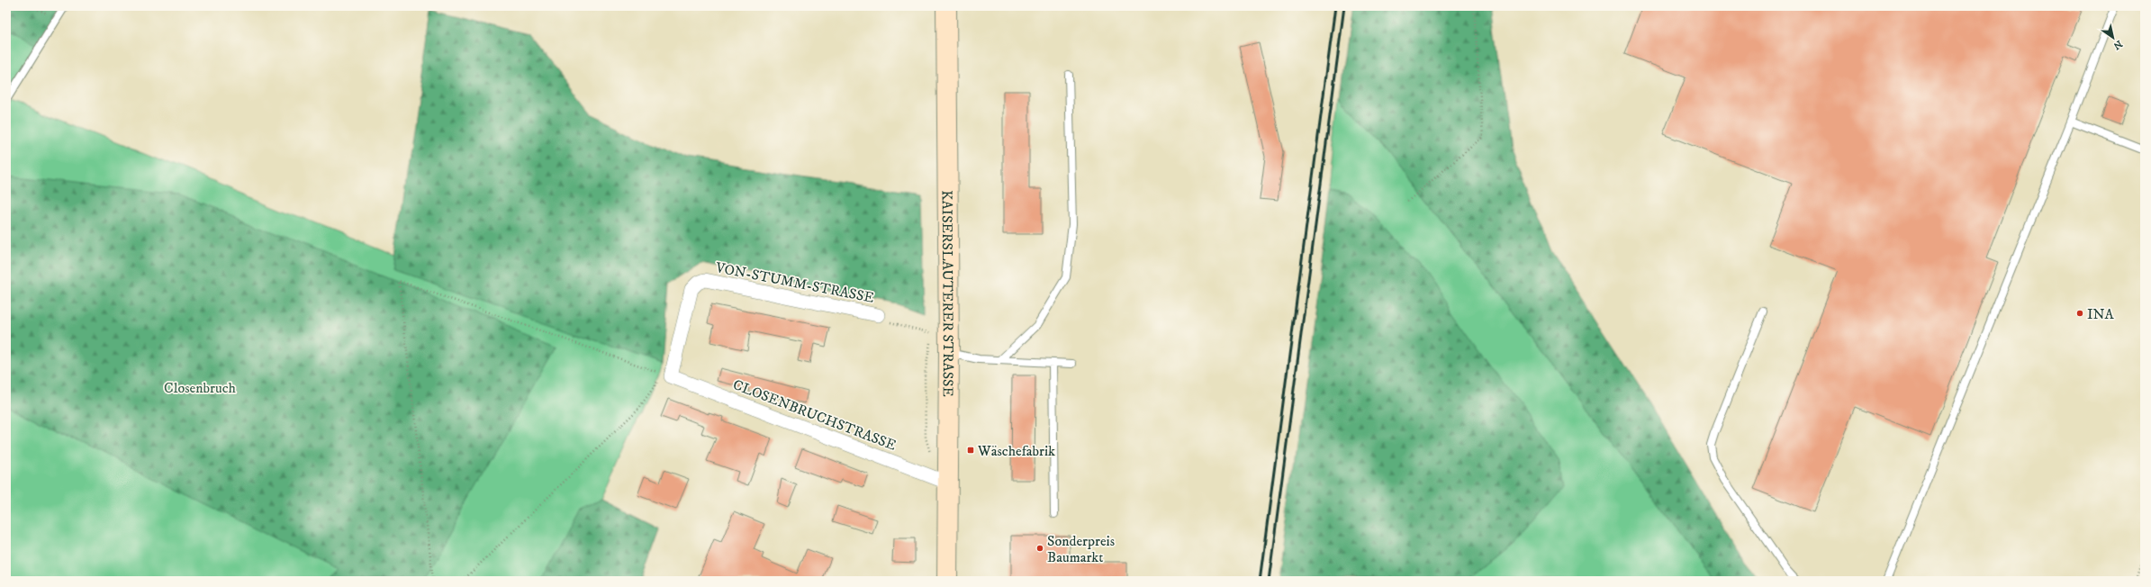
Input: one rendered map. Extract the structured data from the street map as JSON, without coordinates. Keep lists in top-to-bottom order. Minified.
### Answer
{"streets":{"main road":["KAISERSLAUTERER STRASSE"],"street":["VON-STUMM-STRASSE","CLOSENBRUCHSTRASSE"]},"crossings":[["VON-STUMM-STRASSE","CLOSENBRUCHSTRASSE"],["KAISERSLAUTERER STRASSE","CLOSENBRUCHSTRASSE"]],"parks":["Closenbruch"],"places":{"other":["INA","Sonderpreis Baumarkt"],"transit":["Wäschefabrik"]},"north":"bottom right"}
